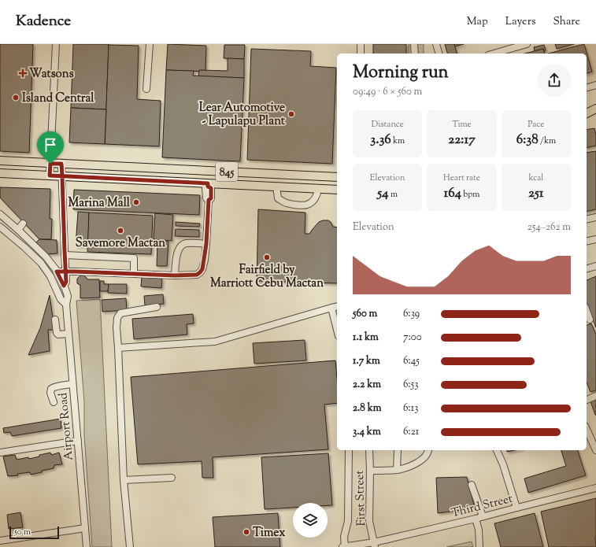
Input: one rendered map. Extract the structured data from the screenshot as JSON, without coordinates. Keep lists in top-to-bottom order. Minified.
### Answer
{"streets":{"main road":["845"],"street":["Airport Road","First Street","Third Street"]},"crossings":[["First Street","Third Street"]],"places":{"health":["Watsons"],"other":["Island Central","Lear Automotive - Lapulapu Plant","Marina Mall","Savemore Mactan","Fairfield by Marriott Cebu Mactan","Timex"]},"scale_bar":"50 m","page":{"header":"Kadence","nav":["Map","Layers","Share"],"heading":["Morning run","09:49 · 6 × 560 m"],"stats":[["Distance","3.36 km"],["Time","22:17"],["Pace","6:38 /km"],["Elevation","54 m"],["Heart rate","164 bpm"],["kcal","251"]],"chart":["Elevation","254–262 m"],"list":[{"name":"560 m","note":"6:39"},{"name":"1.1 km","note":"7:00"},{"name":"1.7 km","note":"6:45"},{"name":"2.2 km","note":"6:53"},{"name":"2.8 km","note":"6:13"},{"name":"3.4 km","note":"6:21"}],"scale":"50 m"}}
